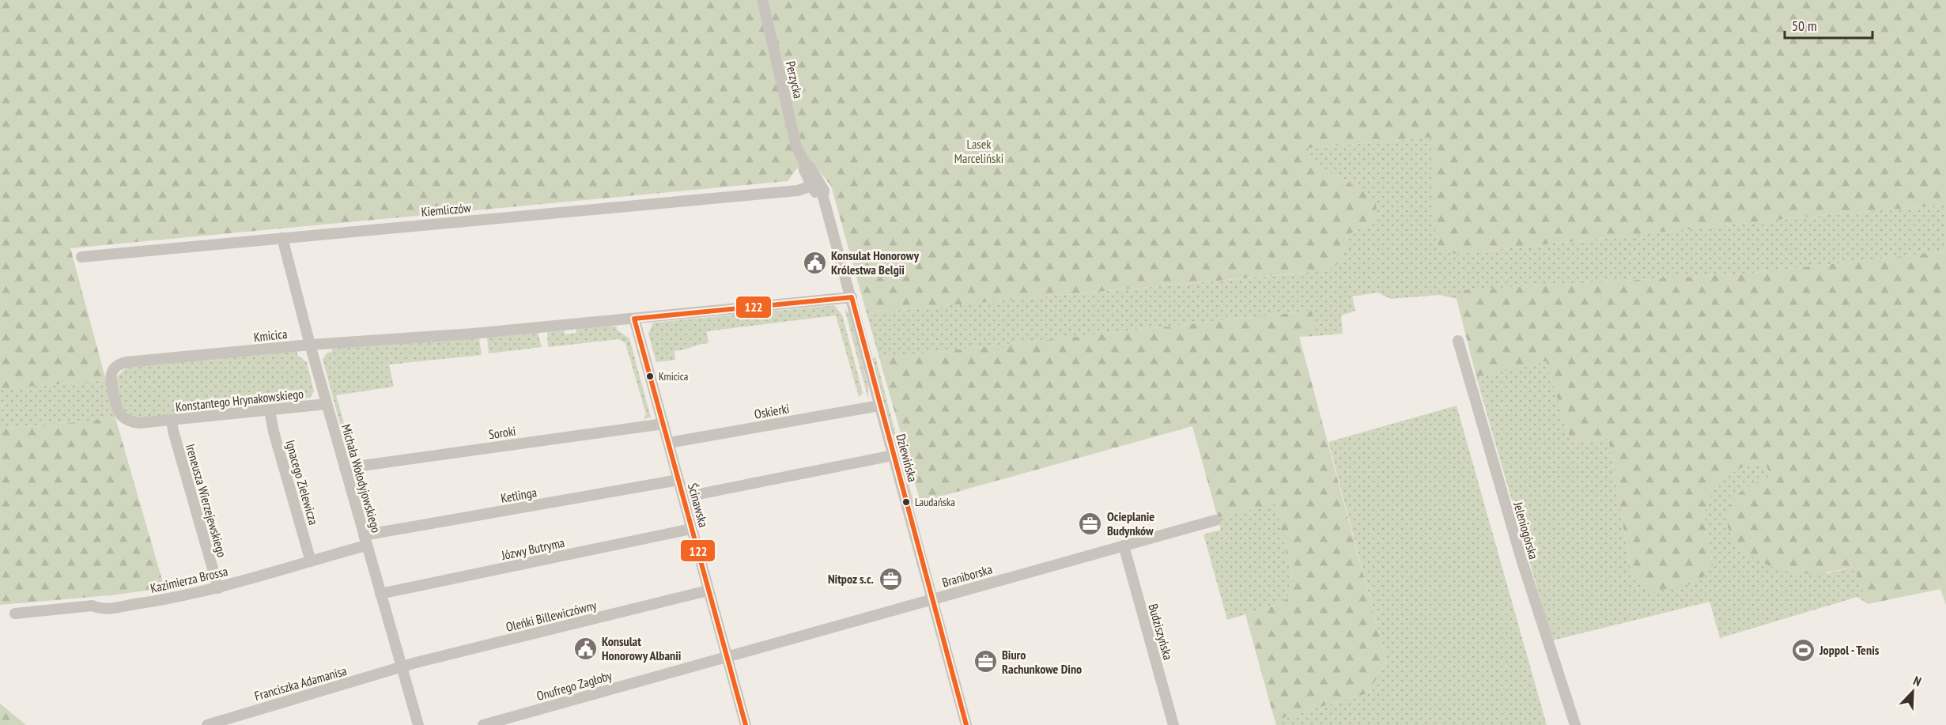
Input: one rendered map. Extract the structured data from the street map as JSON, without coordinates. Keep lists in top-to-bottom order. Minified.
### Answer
{"streets":{"street":["Perzycka","Kiemliczów","Kmicica","Konstantego Hrynakowskiego","Oskierki","Soroki","Dziewińska","Michała Wołodyjowskiego","Ignacego Zielewicza","Ketlinga","Ireneusza Wierzejewskiego","Ścinawska","Jeleniogórska","Józwy Butryma","Braniborska","Kazimierza Brossa","Oleńki Billewiczówny","Budziszyńska","Franciszka Adamanisa","Onufrego Zagłoby"]},"crossings":[["Perzycka","Dziewińska"],["Kiemliczów","Dziewińska"],["Kiemliczów","Michała Wołodyjowskiego"],["Kmicica","Konstantego Hrynakowskiego"],["Kmicica","Dziewińska"],["Kmicica","Michała Wołodyjowskiego"],["Kmicica","Ścinawska"],["Konstantego Hrynakowskiego","Michała Wołodyjowskiego"],["Konstantego Hrynakowskiego","Ignacego Zielewicza"],["Konstantego Hrynakowskiego","Ireneusza Wierzejewskiego"],["Oskierki","Dziewińska"],["Oskierki","Ścinawska"],["Soroki","Michała Wołodyjowskiego"],["Soroki","Ścinawska"],["Dziewińska","Braniborska"],["Michała Wołodyjowskiego","Ketlinga"],["Michała Wołodyjowskiego","Józwy Butryma"],["Michała Wołodyjowskiego","Kazimierza Brossa"],["Michała Wołodyjowskiego","Oleńki Billewiczówny"],["Michała Wołodyjowskiego","Franciszka Adamanisa"],["Ignacego Zielewicza","Kazimierza Brossa"],["Ketlinga","Ścinawska"],["Ketlinga","Kazimierza Brossa"],["Ireneusza Wierzejewskiego","Kazimierza Brossa"],["Ścinawska","Józwy Butryma"],["Ścinawska","Braniborska"],["Ścinawska","Oleńki Billewiczówny"],["Ścinawska","Onufrego Zagłoby"],["Braniborska","Budziszyńska"],["Braniborska","Onufrego Zagłoby"],["Oleńki Billewiczówny","Franciszka Adamanisa"]],"parks":["Lasek Marceliński"],"places":{"public building":["Konsulat Honorowy Królestwa Belgii","Konsulat Honorowy Albanii"],"other":["Kmicica","Laudańska"],"office":["Ocieplanie Budynków","Nitpoz s.c.","Biuro Rachunkowe Dino"],"sports":["Joppol - Tenis"]},"lines":["transit line 122"],"scale_bar":"50 m","north":"top right"}
